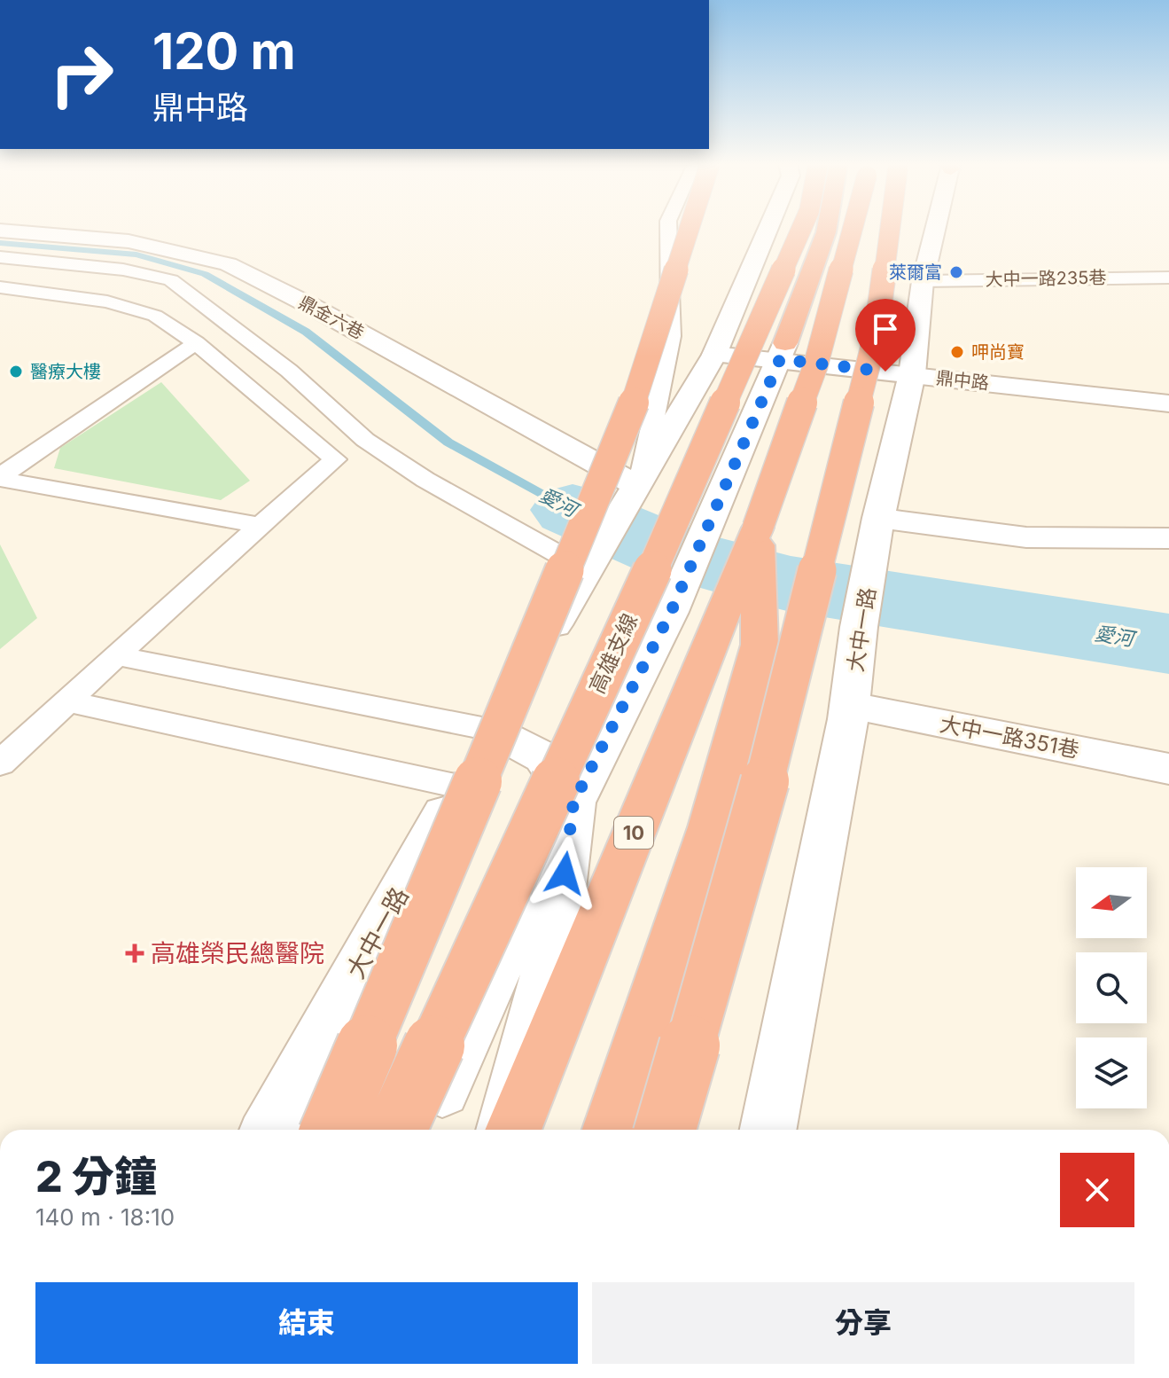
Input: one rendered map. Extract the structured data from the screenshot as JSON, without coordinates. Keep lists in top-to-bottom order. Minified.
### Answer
{"streets":{"highway":["高雄支線","10"],"street":["鼎金六巷","鼎中路","大中一路","大中一路351巷"],"lane":["大中一路235巷"]},"crossings":[["大中一路235巷","大中一路"],["鼎金六巷","大中一路"],["鼎中路","大中一路"],["大中一路","大中一路351巷"]],"water":["愛河"],"places":{"other":["萊爾富","呷尚寶","醫療大樓"],"health":["高雄榮民總醫院"]},"north":"left","page":{"turn":["120 m","鼎中路"],"heading":["2 分鐘","140 m · 18:10"],"buttons":["結束","分享"]}}
